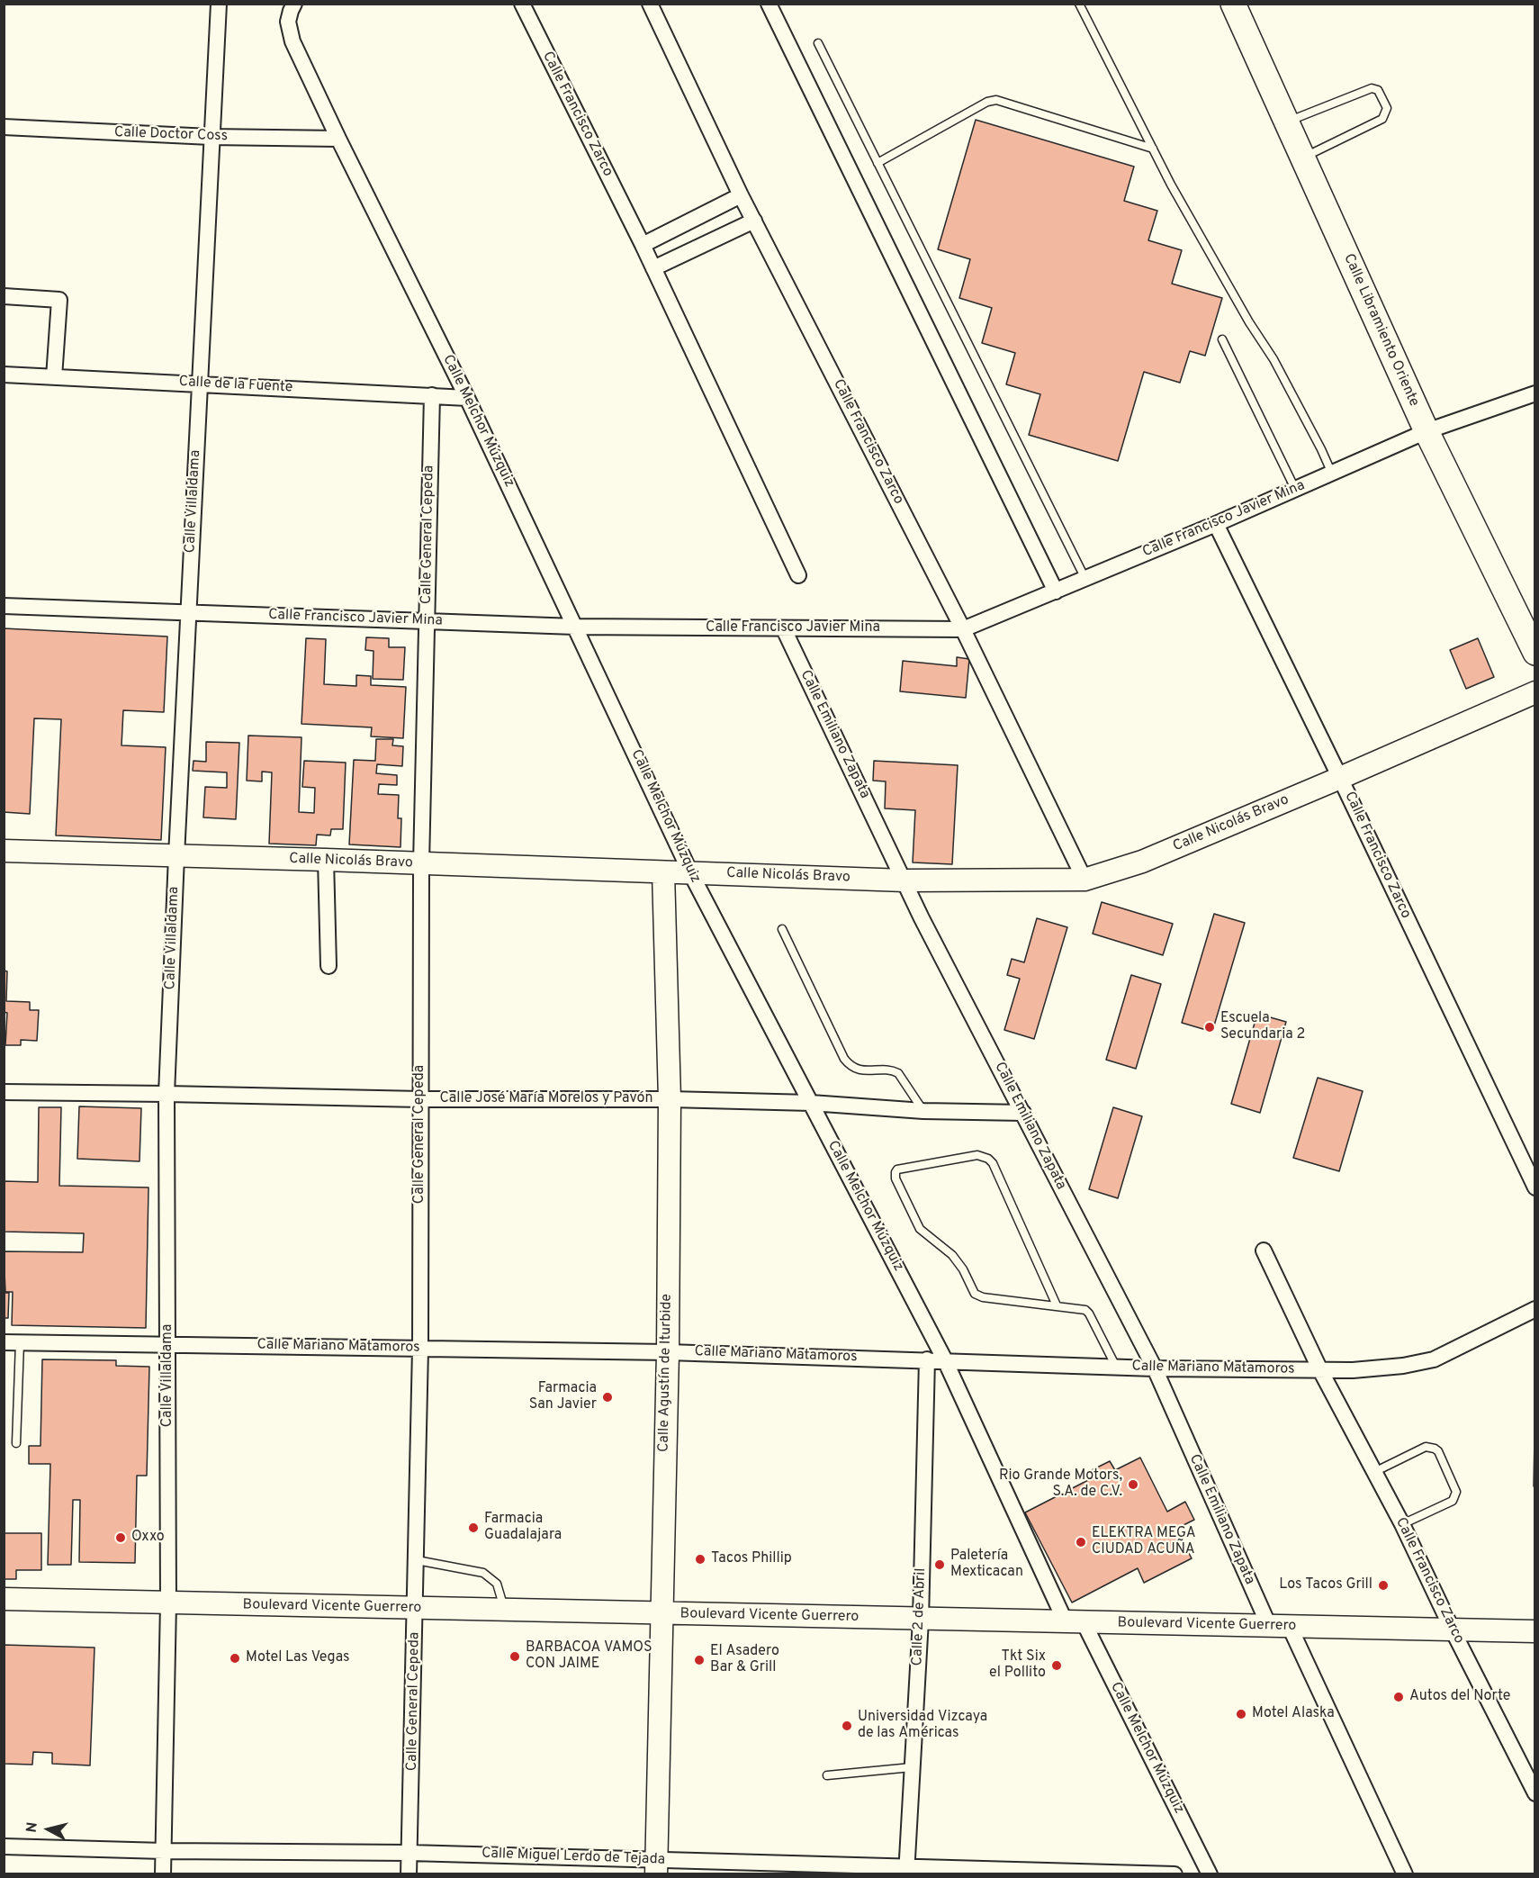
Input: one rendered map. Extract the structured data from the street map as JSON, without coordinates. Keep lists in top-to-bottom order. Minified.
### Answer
{"streets":{"main road":["Calle Libramiento Oriente"],"street":["Calle Francisco Zarco","Calle Doctor Coss","Calle de la Fuente","Calle Melchor Múzquiz","Calle Villaldama","Calle Francisco Javier Mina","Calle General Cepeda","Calle Emiliano Zapata","Calle Nicolás Bravo","Calle José María Morelos y Pavón","Calle Mariano Matamoros","Calle Agustín de Iturbide","Boulevard Vicente Guerrero","Calle 2 de Abril","Calle Miguel Lerdo de Tejada"]},"crossings":[["Calle Francisco Zarco","Calle Francisco Javier Mina"],["Calle Francisco Zarco","Calle Nicolás Bravo"],["Calle Francisco Zarco","Calle Mariano Matamoros"],["Calle Francisco Zarco","Boulevard Vicente Guerrero"],["Calle Doctor Coss","Calle Melchor Múzquiz"],["Calle Doctor Coss","Calle Villaldama"],["Calle Libramiento Oriente","Calle Francisco Javier Mina"],["Calle de la Fuente","Calle Melchor Múzquiz"],["Calle de la Fuente","Calle Villaldama"],["Calle de la Fuente","Calle General Cepeda"],["Calle Melchor Múzquiz","Calle Francisco Javier Mina"],["Calle Melchor Múzquiz","Calle Nicolás Bravo"],["Calle Melchor Múzquiz","Calle José María Morelos y Pavón"],["Calle Melchor Múzquiz","Calle Mariano Matamoros"],["Calle Melchor Múzquiz","Boulevard Vicente Guerrero"],["Calle Villaldama","Calle Francisco Javier Mina"],["Calle Villaldama","Calle Nicolás Bravo"],["Calle Villaldama","Calle José María Morelos y Pavón"],["Calle Villaldama","Calle Mariano Matamoros"],["Calle Villaldama","Boulevard Vicente Guerrero"],["Calle Villaldama","Calle Miguel Lerdo de Tejada"],["Calle Francisco Javier Mina","Calle General Cepeda"],["Calle Francisco Javier Mina","Calle Emiliano Zapata"],["Calle General Cepeda","Calle Nicolás Bravo"],["Calle General Cepeda","Calle José María Morelos y Pavón"],["Calle General Cepeda","Calle Mariano Matamoros"],["Calle General Cepeda","Boulevard Vicente Guerrero"],["Calle General Cepeda","Calle Miguel Lerdo de Tejada"],["Calle Emiliano Zapata","Calle Nicolás Bravo"],["Calle Emiliano Zapata","Calle José María Morelos y Pavón"],["Calle Emiliano Zapata","Calle Mariano Matamoros"],["Calle Emiliano Zapata","Boulevard Vicente Guerrero"],["Calle Nicolás Bravo","Calle Agustín de Iturbide"],["Calle José María Morelos y Pavón","Calle Agustín de Iturbide"],["Calle Mariano Matamoros","Calle Agustín de Iturbide"],["Calle Mariano Matamoros","Calle 2 de Abril"],["Calle Agustín de Iturbide","Boulevard Vicente Guerrero"],["Calle Agustín de Iturbide","Calle Miguel Lerdo de Tejada"],["Boulevard Vicente Guerrero","Calle 2 de Abril"],["Calle 2 de Abril","Calle Miguel Lerdo de Tejada"]],"places":["Escuela Secundaria 2","Farmacia San Javier","Rio Grande Motors, S.A. de C.V.","Farmacia Guadalajara","Oxxo","ELEKTRA MEGA CIUDAD ACUÑA","Tacos Phillip","Paletería Mexticacan","Los Tacos Grill","BARBACOA VAMOS CON JAIME","Motel Las Vegas","El Asadero Bar & Grill","Tkt Six el Pollito","Autos del Norte","Motel Alaska","Universidad Vizcaya de las Américas"],"north":"left"}
